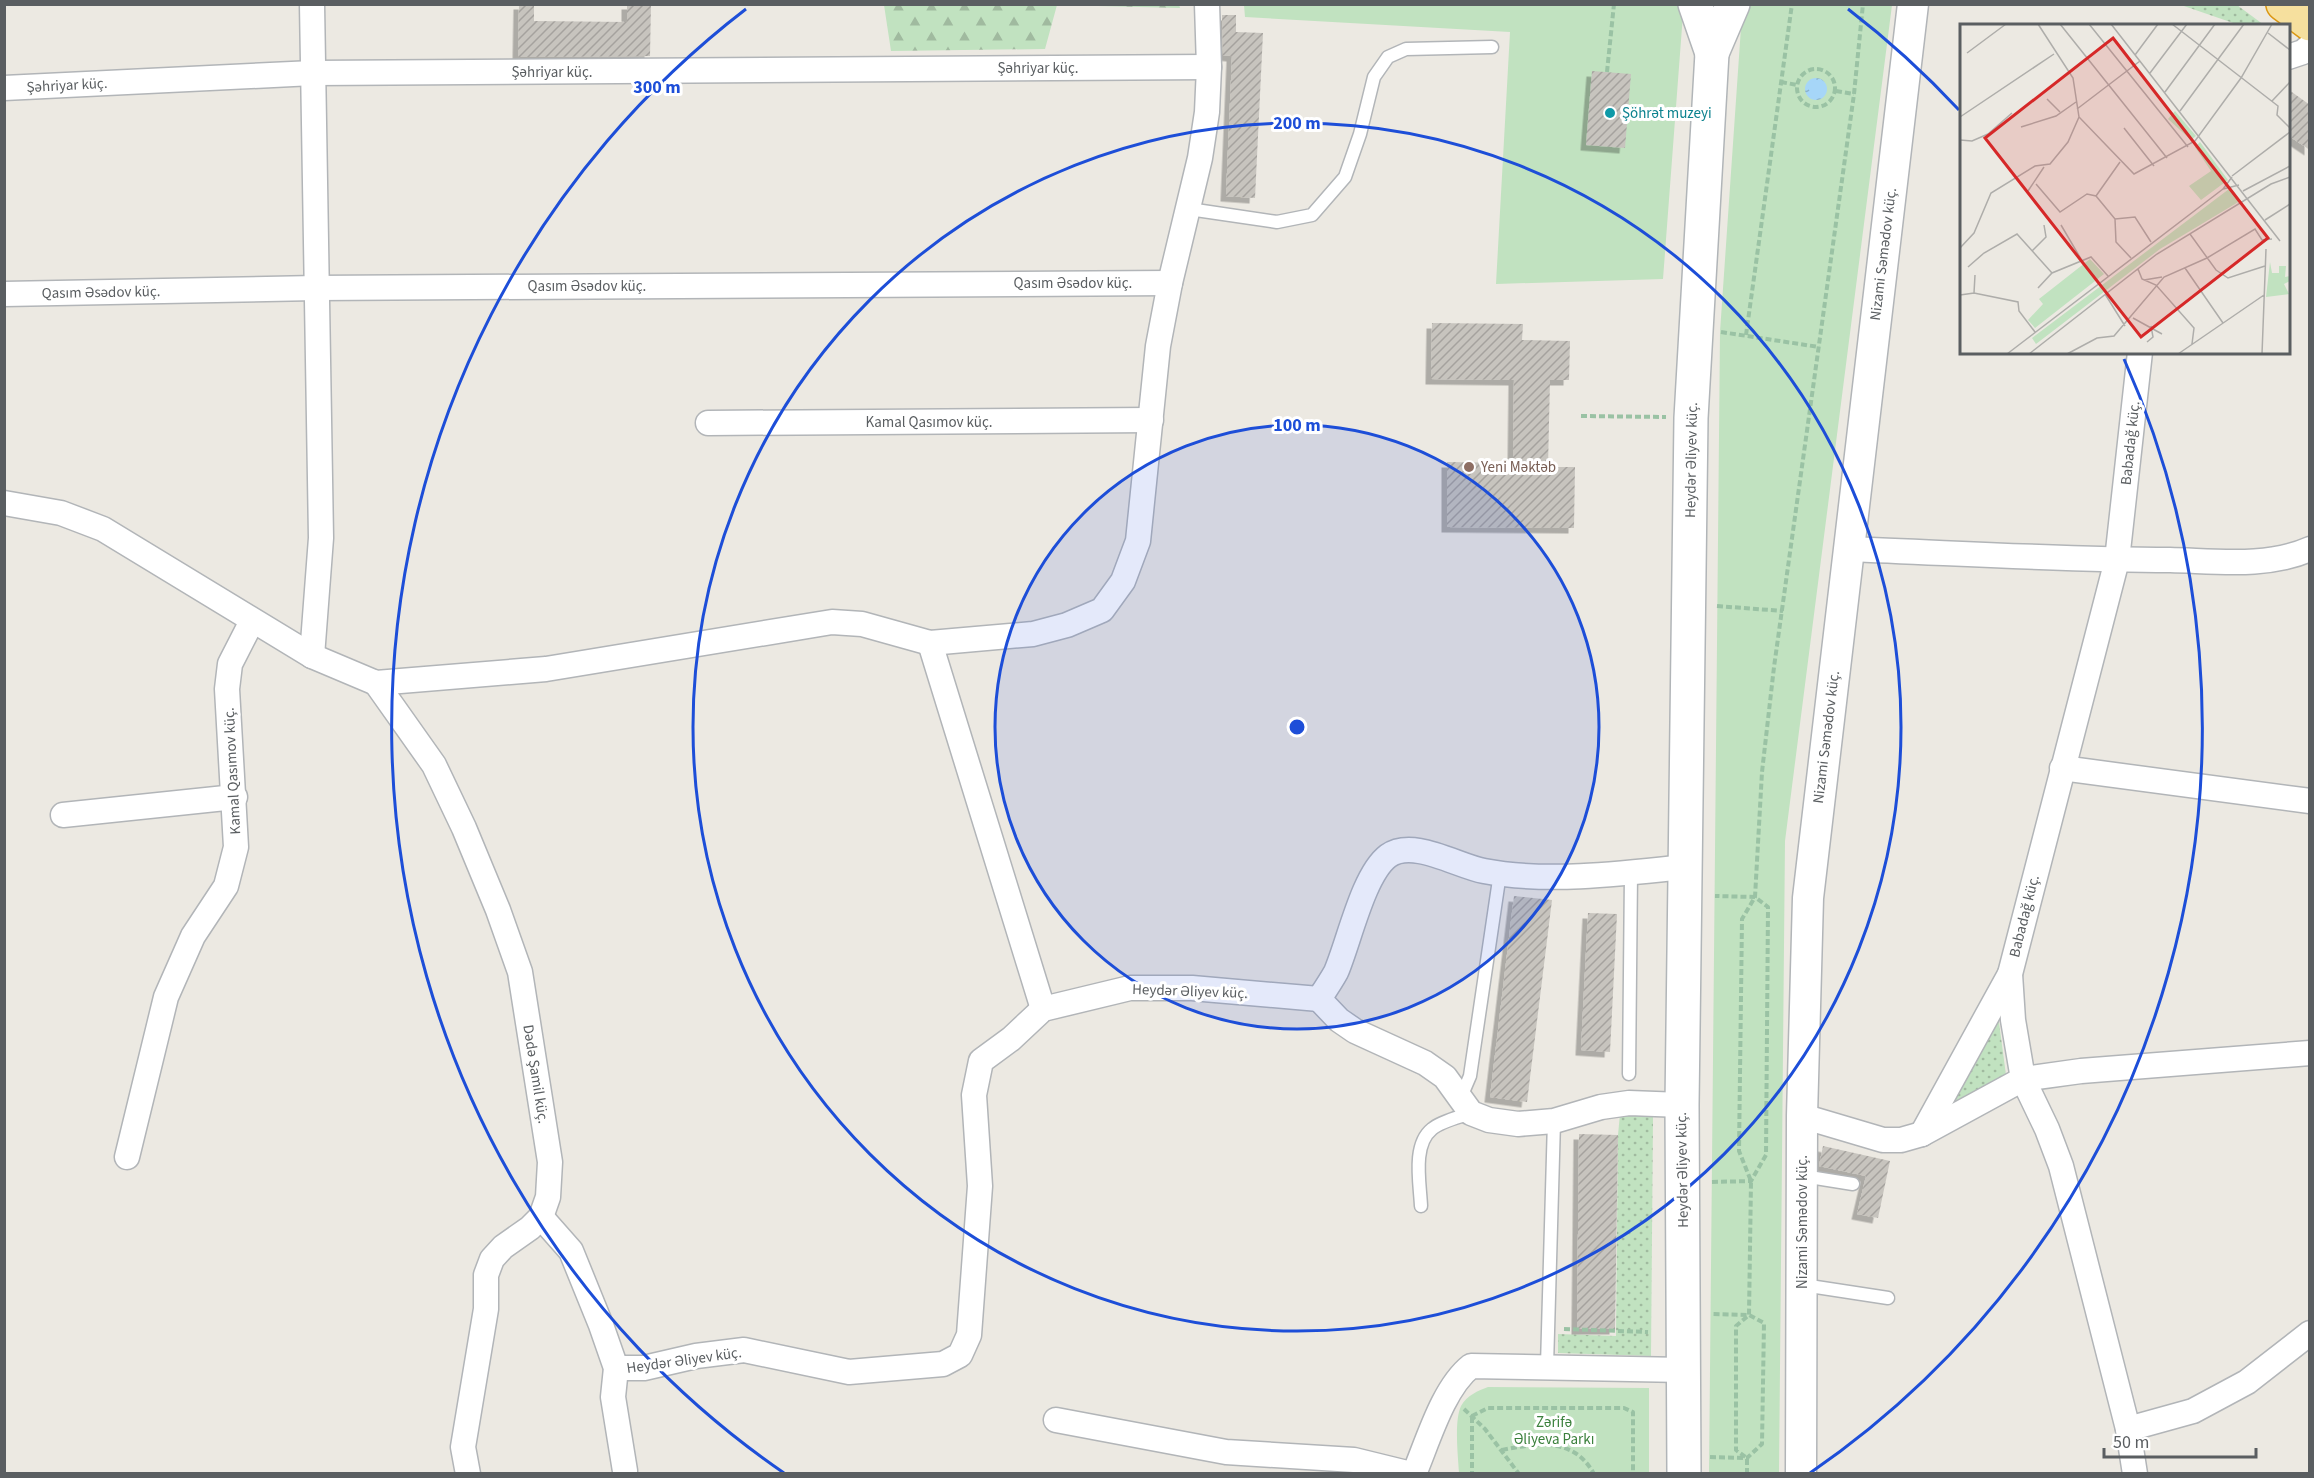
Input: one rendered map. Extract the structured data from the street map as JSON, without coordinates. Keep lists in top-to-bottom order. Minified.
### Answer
{"streets":{"main road":["Heydər Əliyev küç."],"street":["Şəhriyar küç.","Nizami Səmədov küç.","Qasım Əsədov küç.","Kamal Qasımov küç.","Babadağ küç.","Dədə Şamil küç."]},"parks":["Zərifə Əliyeva Parkı"],"places":["Şöhrət muzeyi","Yeni Məktəb"],"scale_bar":"50 m","rings":["300 m","200 m","100 m"]}
